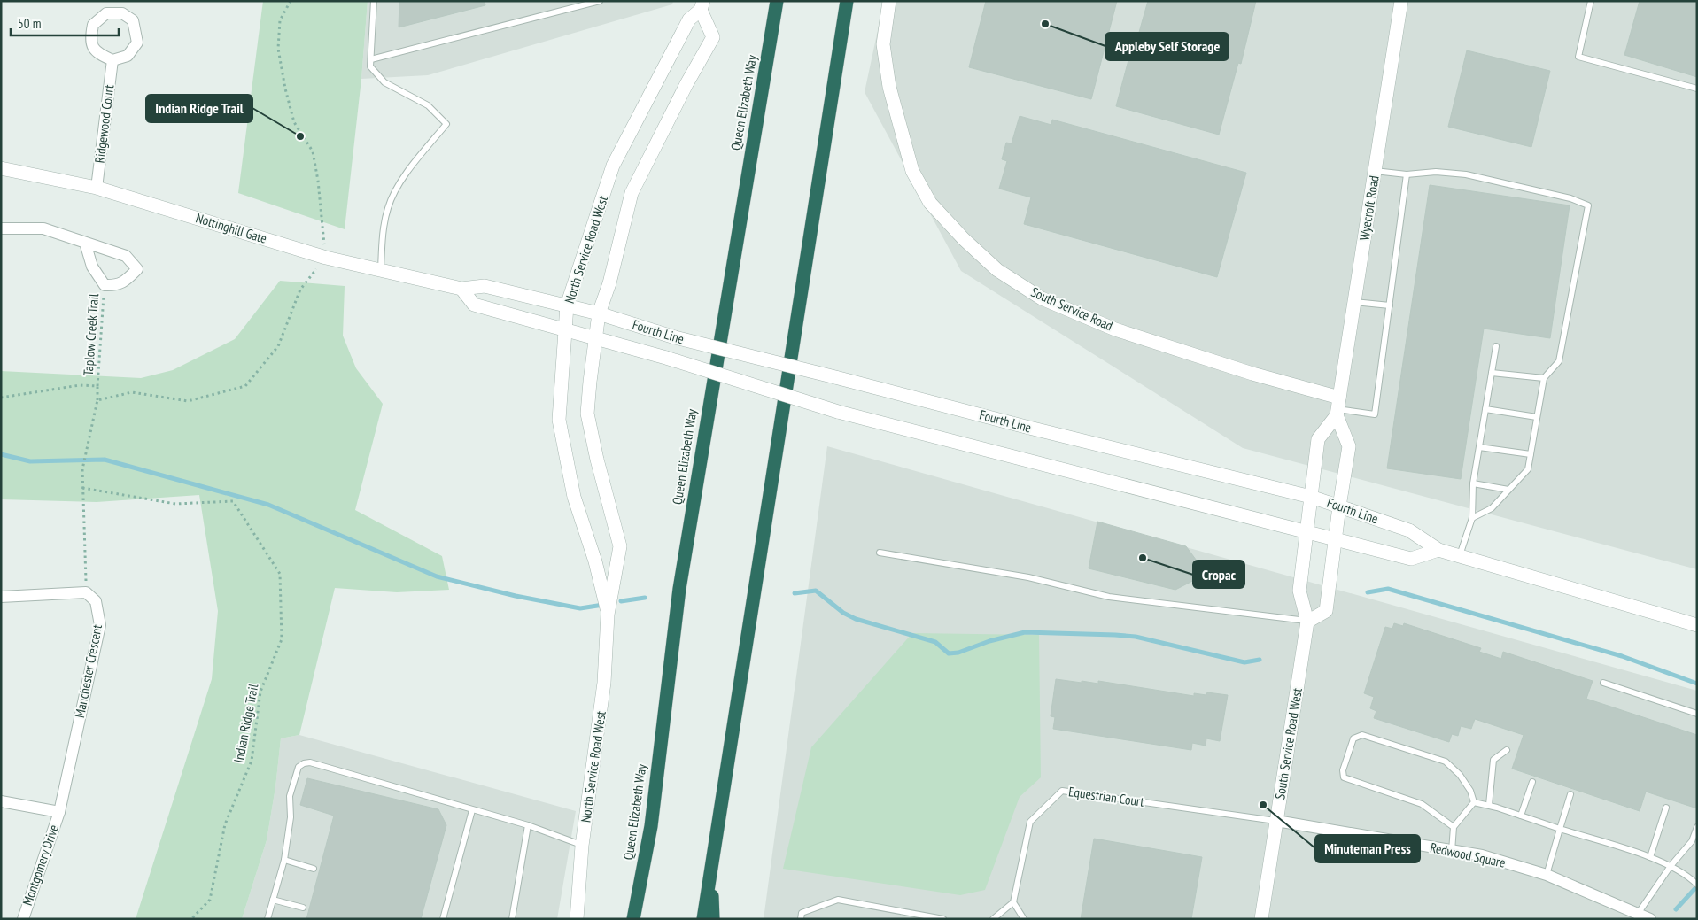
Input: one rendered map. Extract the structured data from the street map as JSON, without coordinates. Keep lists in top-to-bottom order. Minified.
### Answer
{"streets":{"highway":["Queen Elizabeth Way"],"street":["Ridgewood Court","Wyecroft Road","Nottinghill Gate","North Service Road West","South Service Road","Fourth Line","Manchester Crescent","South Service Road West","Redwood Square","Montgomery Drive"],"lane":["Equestrian Court"],"path":["Taplow Creek Trail","Indian Ridge Trail"]},"crossings":[["Ridgewood Court","Nottinghill Gate"],["Wyecroft Road","South Service Road"],["Wyecroft Road","Fourth Line"],["Wyecroft Road","South Service Road West"],["Nottinghill Gate","North Service Road West"],["Nottinghill Gate","Fourth Line"],["North Service Road West","Fourth Line"],["Fourth Line","South Service Road West"],["Manchester Crescent","Montgomery Drive"],["South Service Road West","Equestrian Court"],["South Service Road West","Redwood Square"],["Equestrian Court","Redwood Square"]],"places":["Appleby Self Storage","Indian Ridge Trail","Cropac","Minuteman Press"],"scale_bar":"50 m"}
